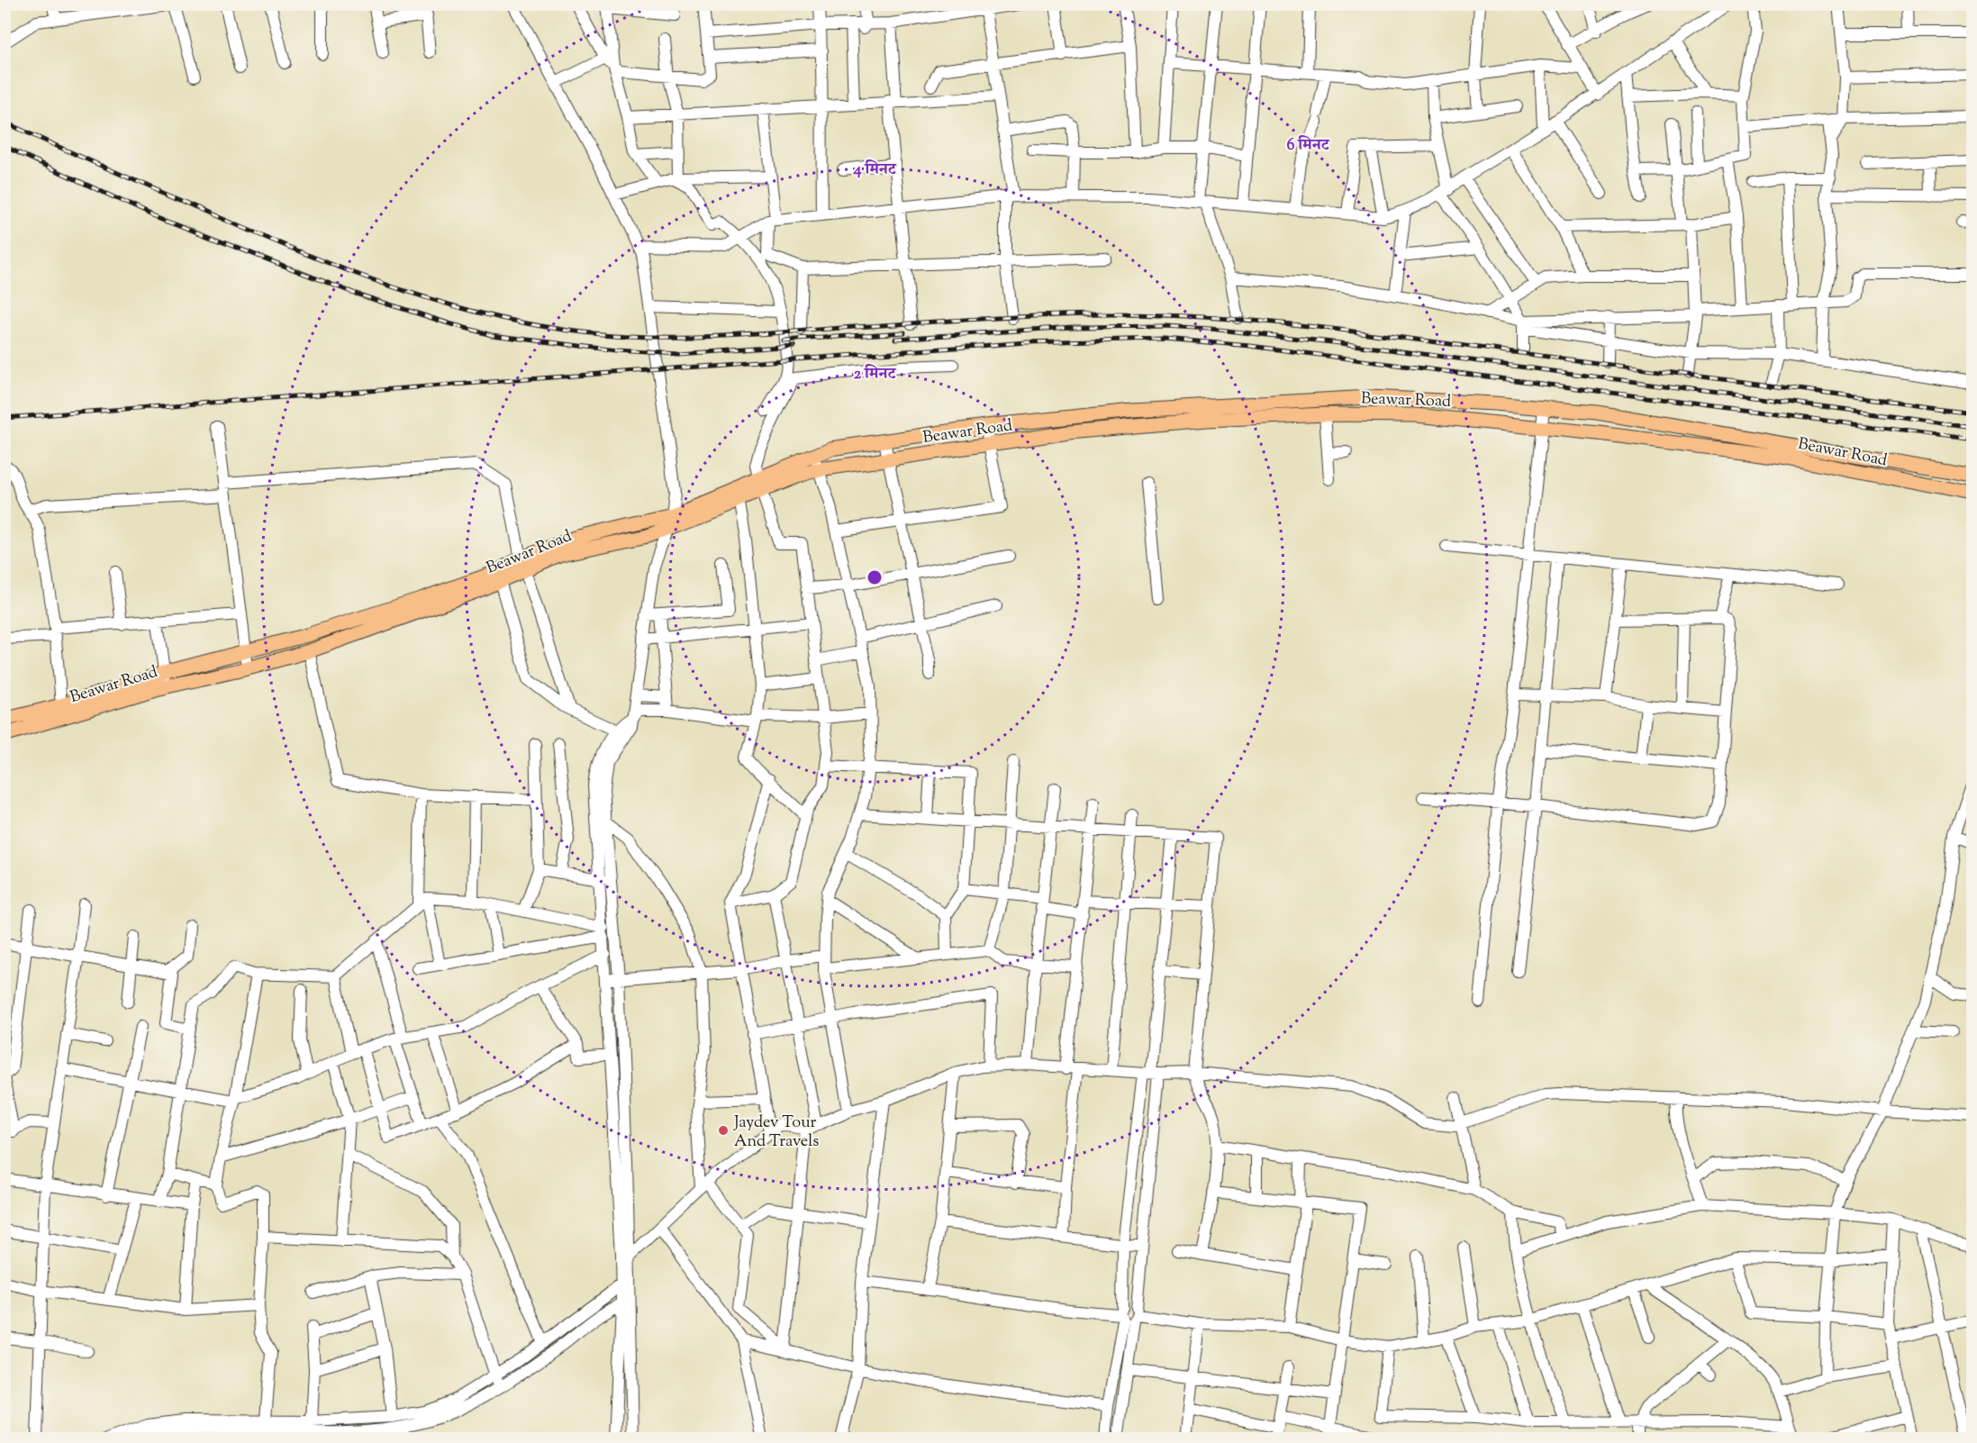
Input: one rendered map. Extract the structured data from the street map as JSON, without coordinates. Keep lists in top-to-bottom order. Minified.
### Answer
{"streets":{"main road":["Beawar Road"]},"places":["Jaydev Tour And Travels"],"rings":["6 मिनट","4 मिनट","2 मिनट"]}
